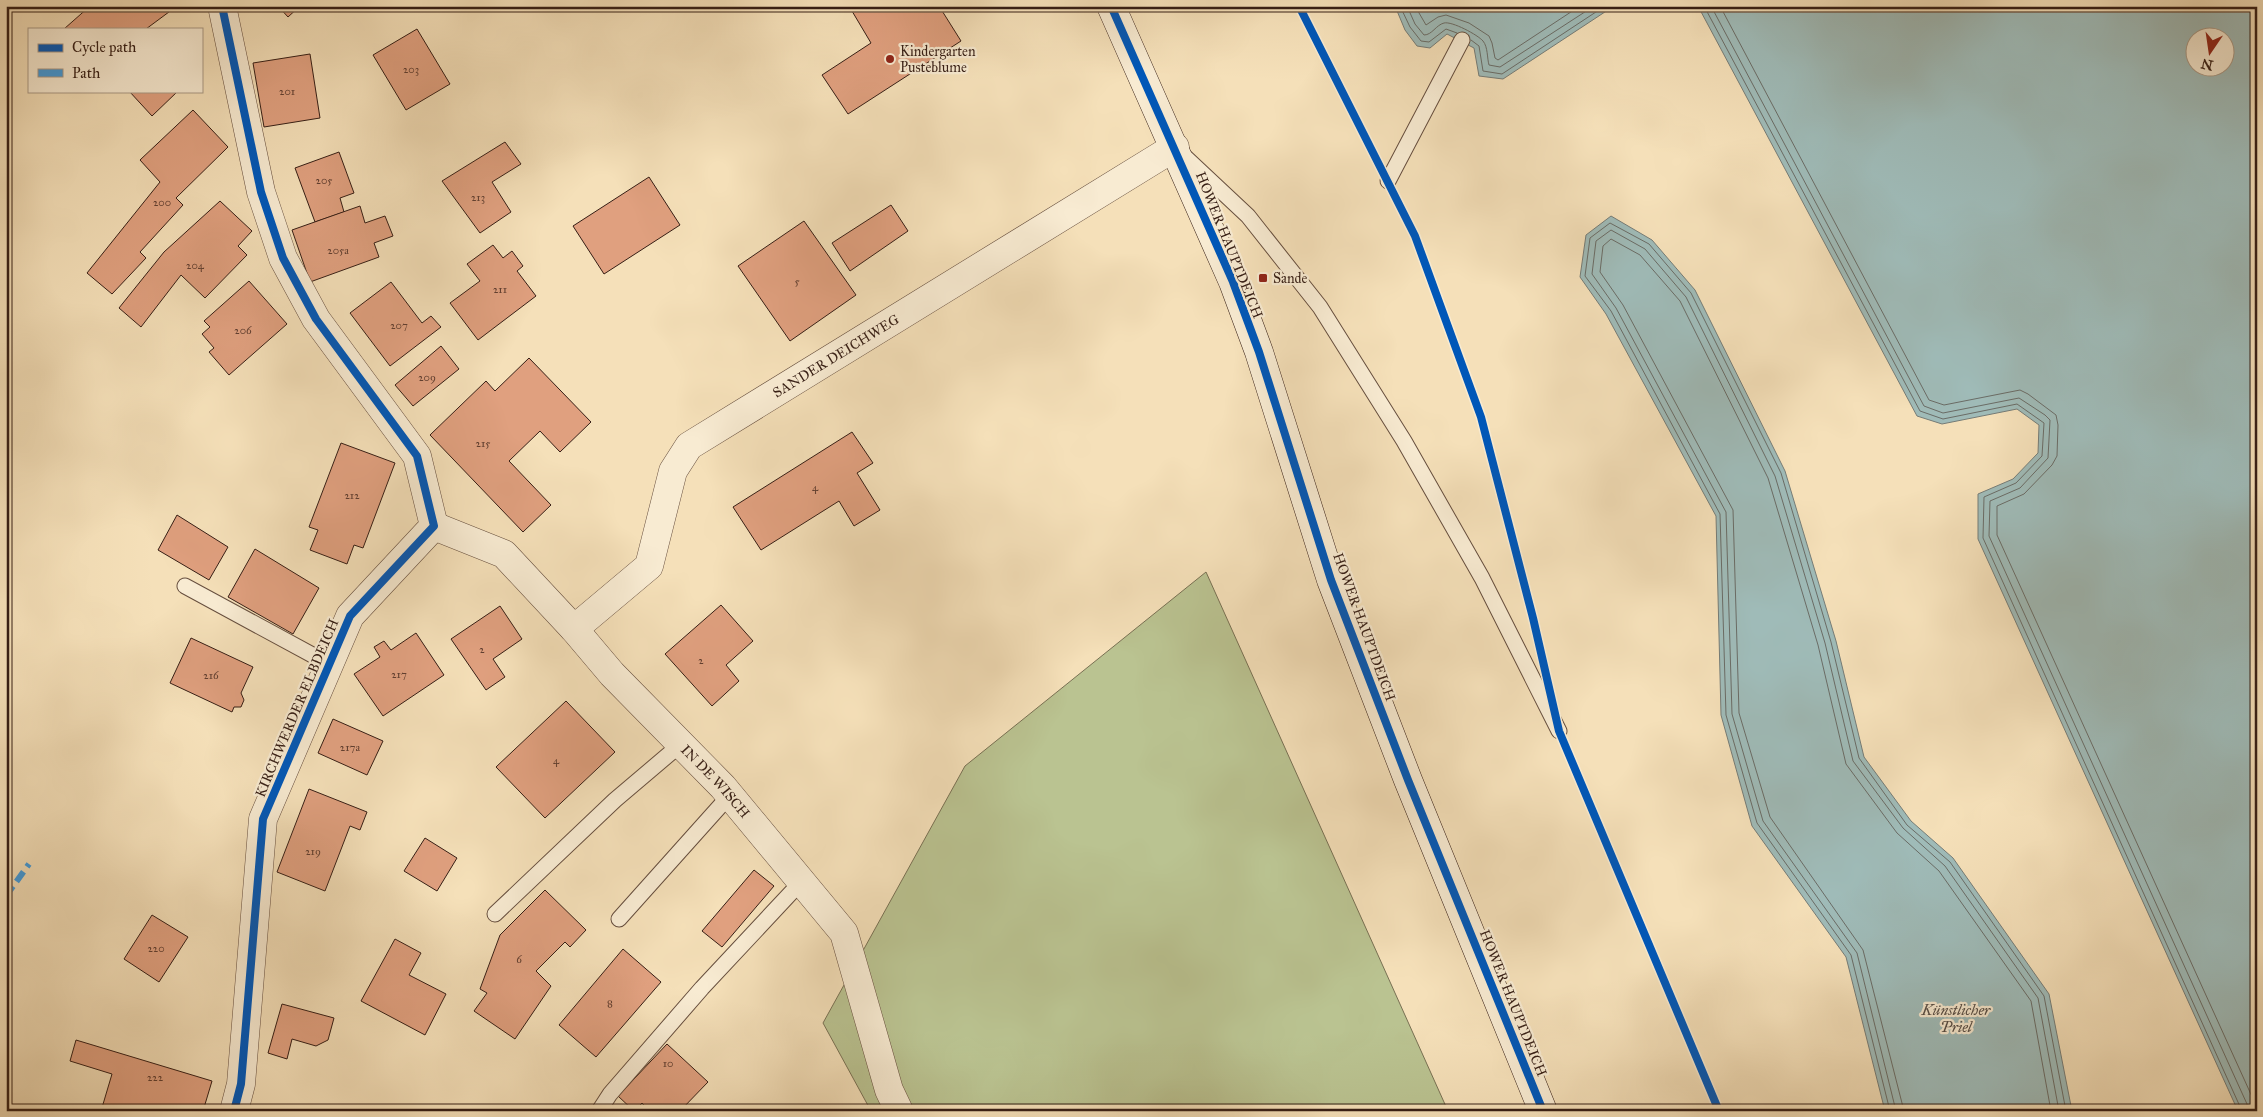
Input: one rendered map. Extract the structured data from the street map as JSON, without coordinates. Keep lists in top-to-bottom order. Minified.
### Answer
{"streets":{"street":["HOWER HAUPTDEICH","SANDER DEICHWEG","KIRCHWERDER ELBDEICH","IN DE WISCH"]},"crossings":[["HOWER HAUPTDEICH","SANDER DEICHWEG"],["SANDER DEICHWEG","IN DE WISCH"],["KIRCHWERDER ELBDEICH","IN DE WISCH"]],"water":["Künstlicher Priel"],"places":{"other":["Kindergarten Pusteblume"],"transit":["Sande"]},"house_numbers":["203","201","205","213","200","205a","204","5","211","207","206","209","215","4","212","2","2","217","216","217a","4","219","220","6","8","10","222"],"legend":["Cycle path","Path"],"north":"bottom"}
